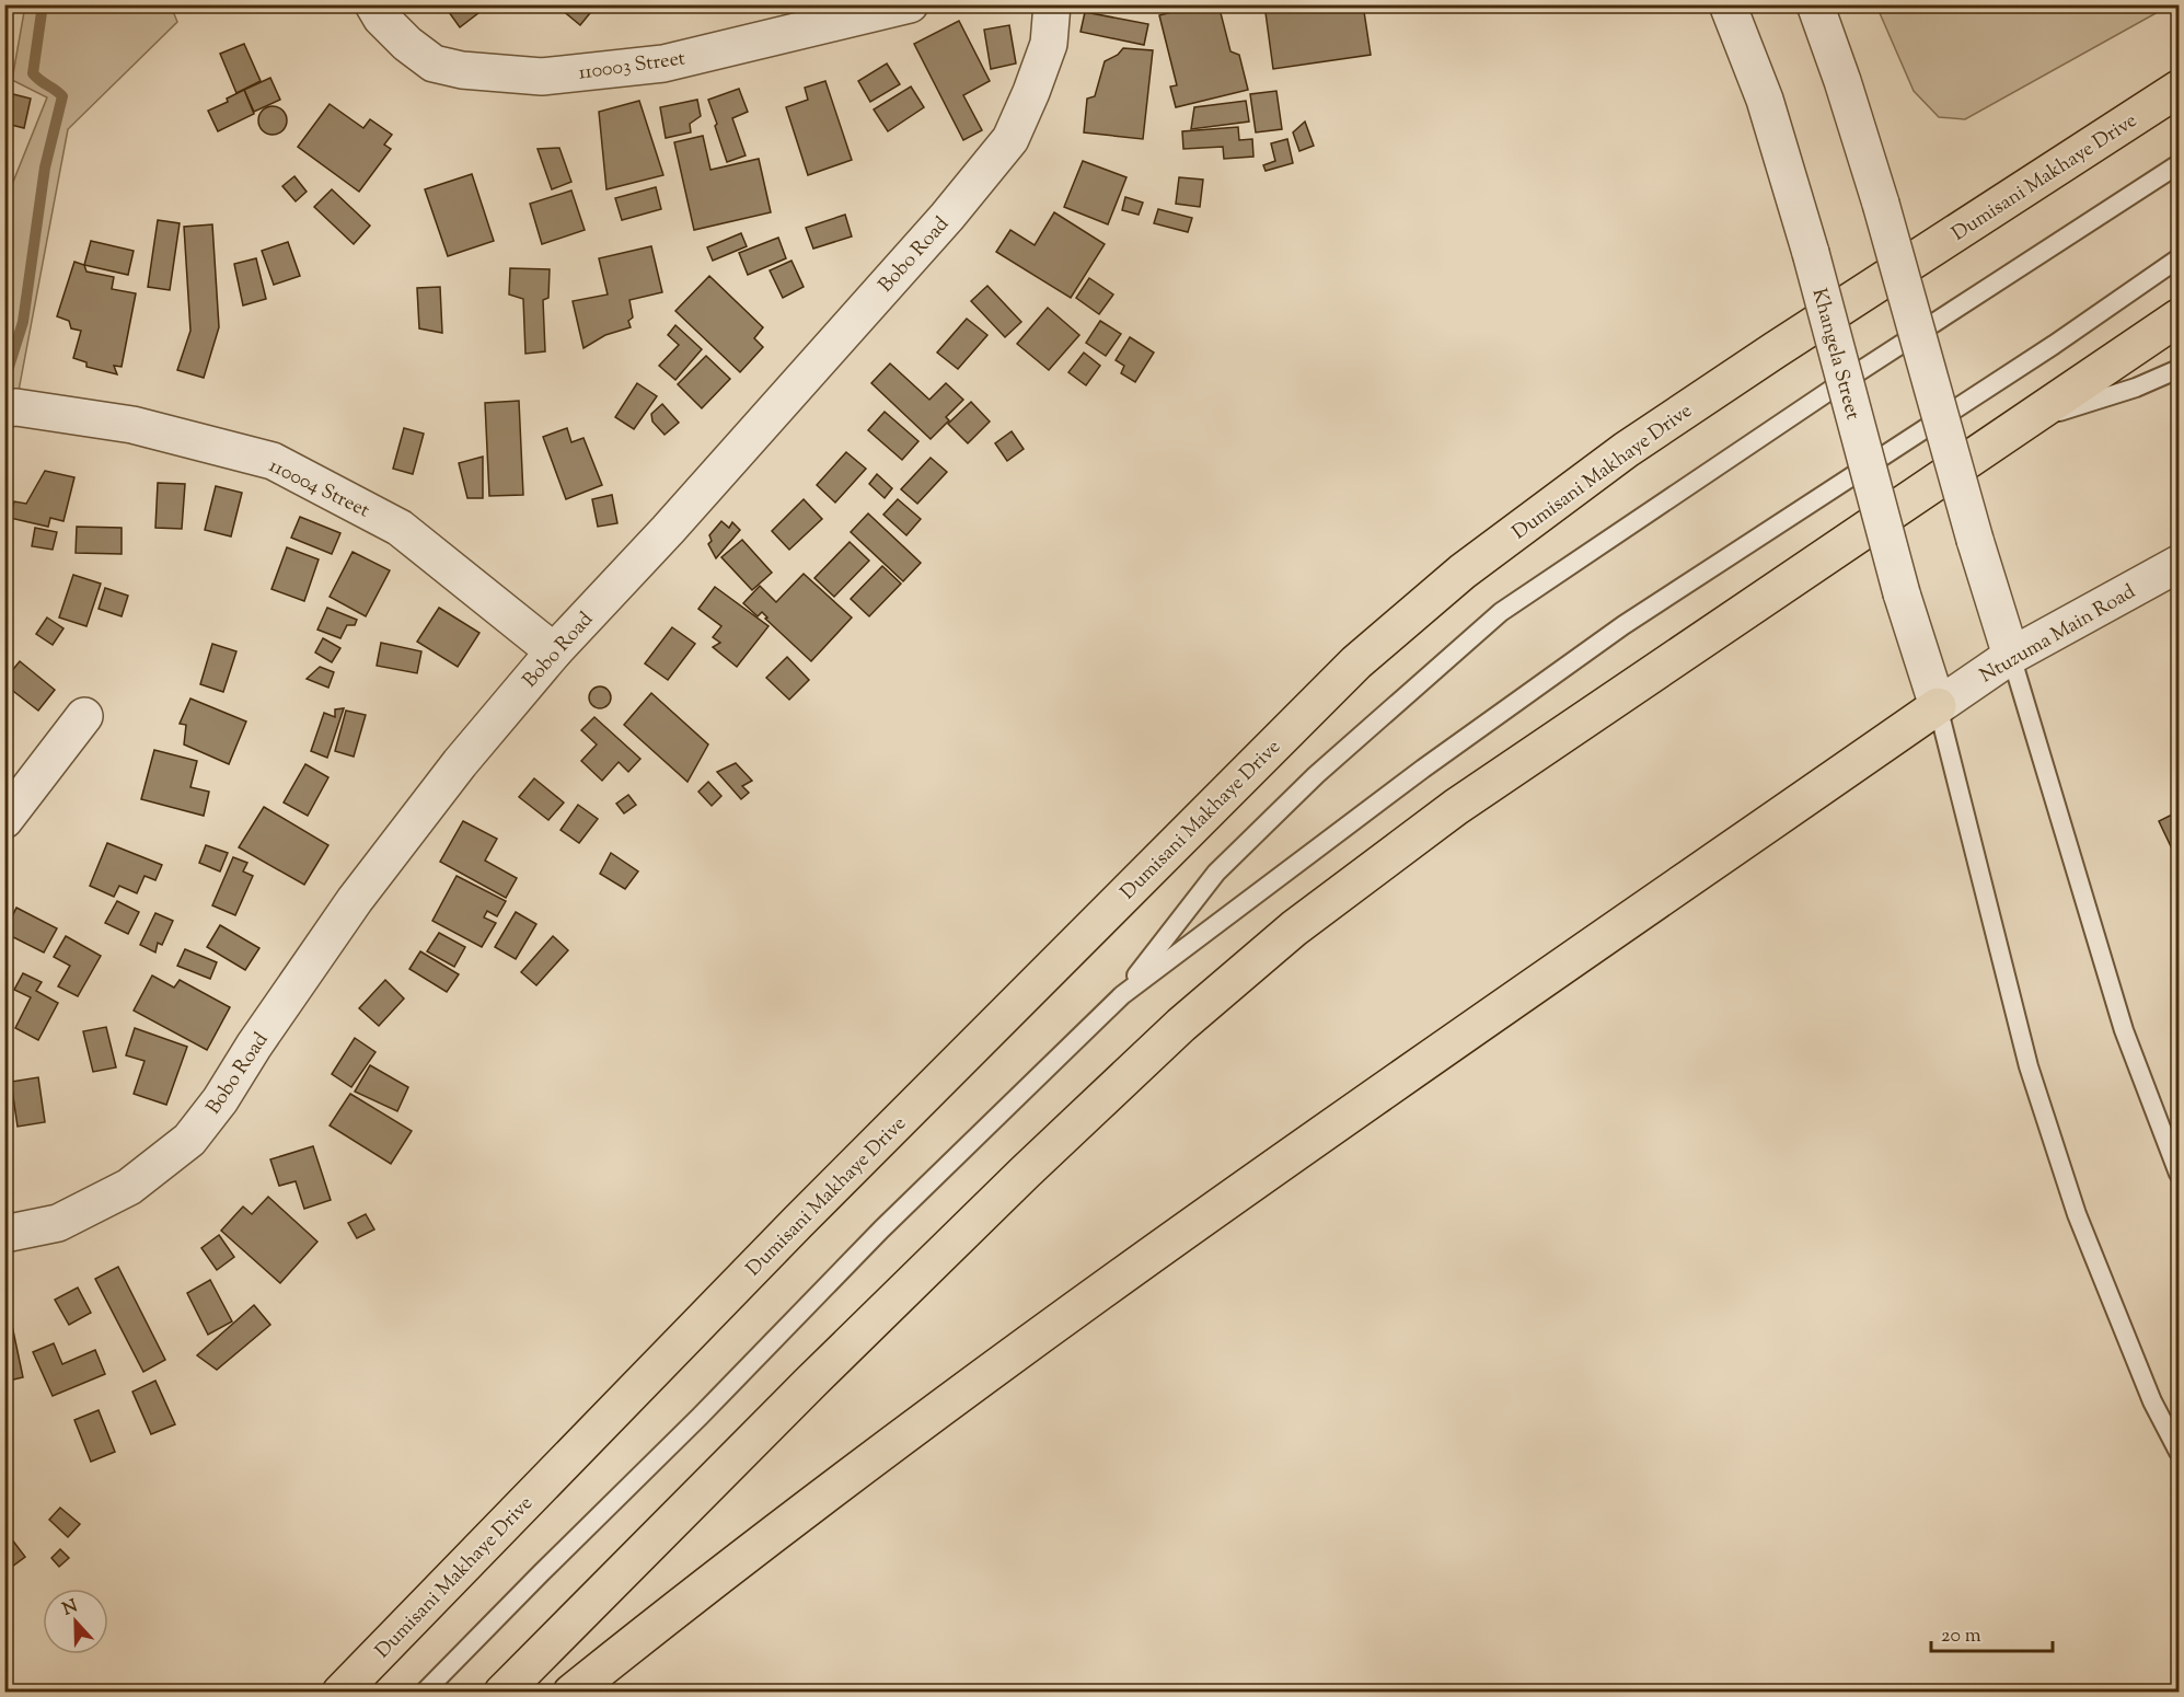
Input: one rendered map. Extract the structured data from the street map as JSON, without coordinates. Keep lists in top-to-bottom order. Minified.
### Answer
{"streets":{"main road":["Dumisani Makhaye Drive"],"street":["110003 Street","Bobo Road","Khangela Street","110004 Street","Ntuzuma Main Road"]},"crossings":[["Bobo Road","110004 Street"],["Khangela Street","Ntuzuma Main Road"]],"scale_bar":"20 m","north":"top"}
